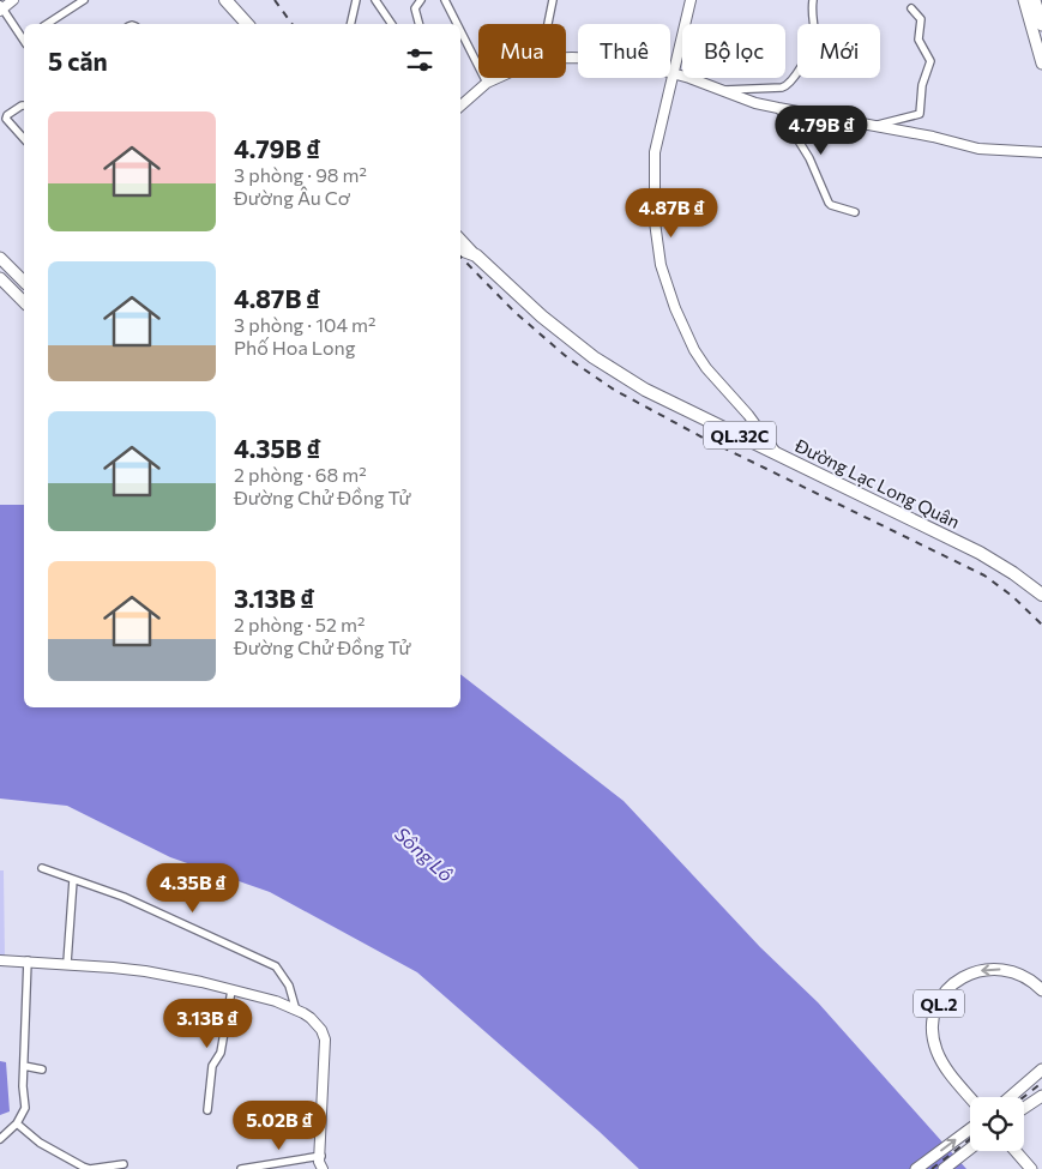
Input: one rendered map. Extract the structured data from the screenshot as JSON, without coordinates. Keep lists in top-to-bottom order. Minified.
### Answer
{"streets":{"highway":["QL.32C","Đường Lạc Long Quân"],"main road":["QL.2"]},"water":["Sông Lô"],"page":{"chip":["Mua","Thuê","Bộ lọc","Mới"],"heading":"5 căn","list":[{"name":"4.79B ₫","note":"3 phòng · 98 m² · Đường Âu Cơ"},{"name":"4.87B ₫","note":"3 phòng · 104 m² · Phố Hoa Long"},{"name":"4.35B ₫","note":"2 phòng · 68 m² · Đường Chử Đồng Tử"},{"name":"3.13B ₫","note":"2 phòng · 52 m² · Đường Chử Đồng Tử"}],"price":["4.79B ₫","4.87B ₫","4.35B ₫","3.13B ₫","5.02B ₫"]}}
